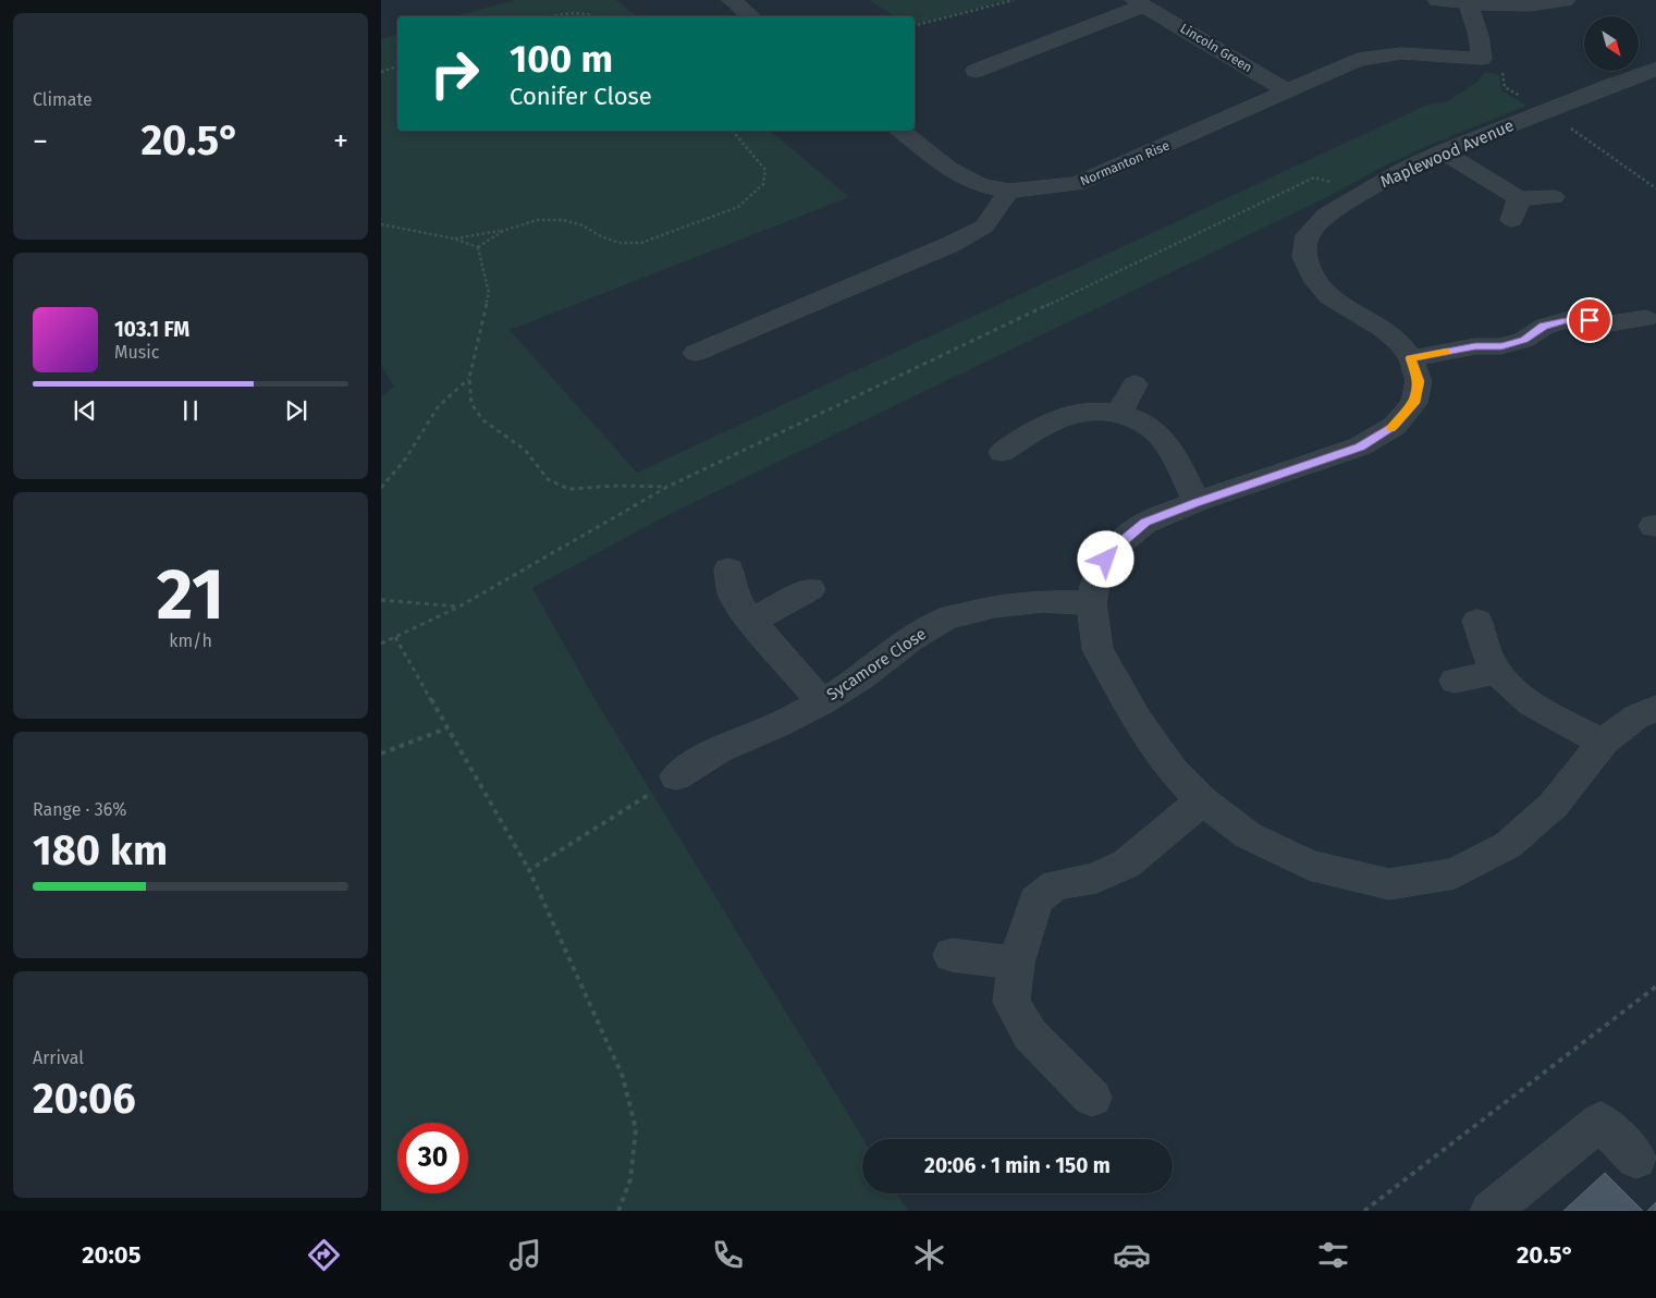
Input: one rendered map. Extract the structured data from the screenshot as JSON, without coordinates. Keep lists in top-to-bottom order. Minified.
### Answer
{"streets":{"street":["Lincoln Green","Maplewood Avenue","Normanton Rise","Sycamore Close"]},"crossings":[["Lincoln Green","Normanton Rise"],["Maplewood Avenue","Sycamore Close"]],"north":"bottom right","page":{"tile":["Climate",["21","km/h"],["Range · 36%","180 km"],["Arrival","20:06"]],"turn":["100 m","Conifer Close"],"heat":["−","20.5°","+"],"song":["103.1 FM","Music"],"limit":"30","trip":"20:06 · 1 min · 150 m","tabs":["20:05","20.5°"]}}
